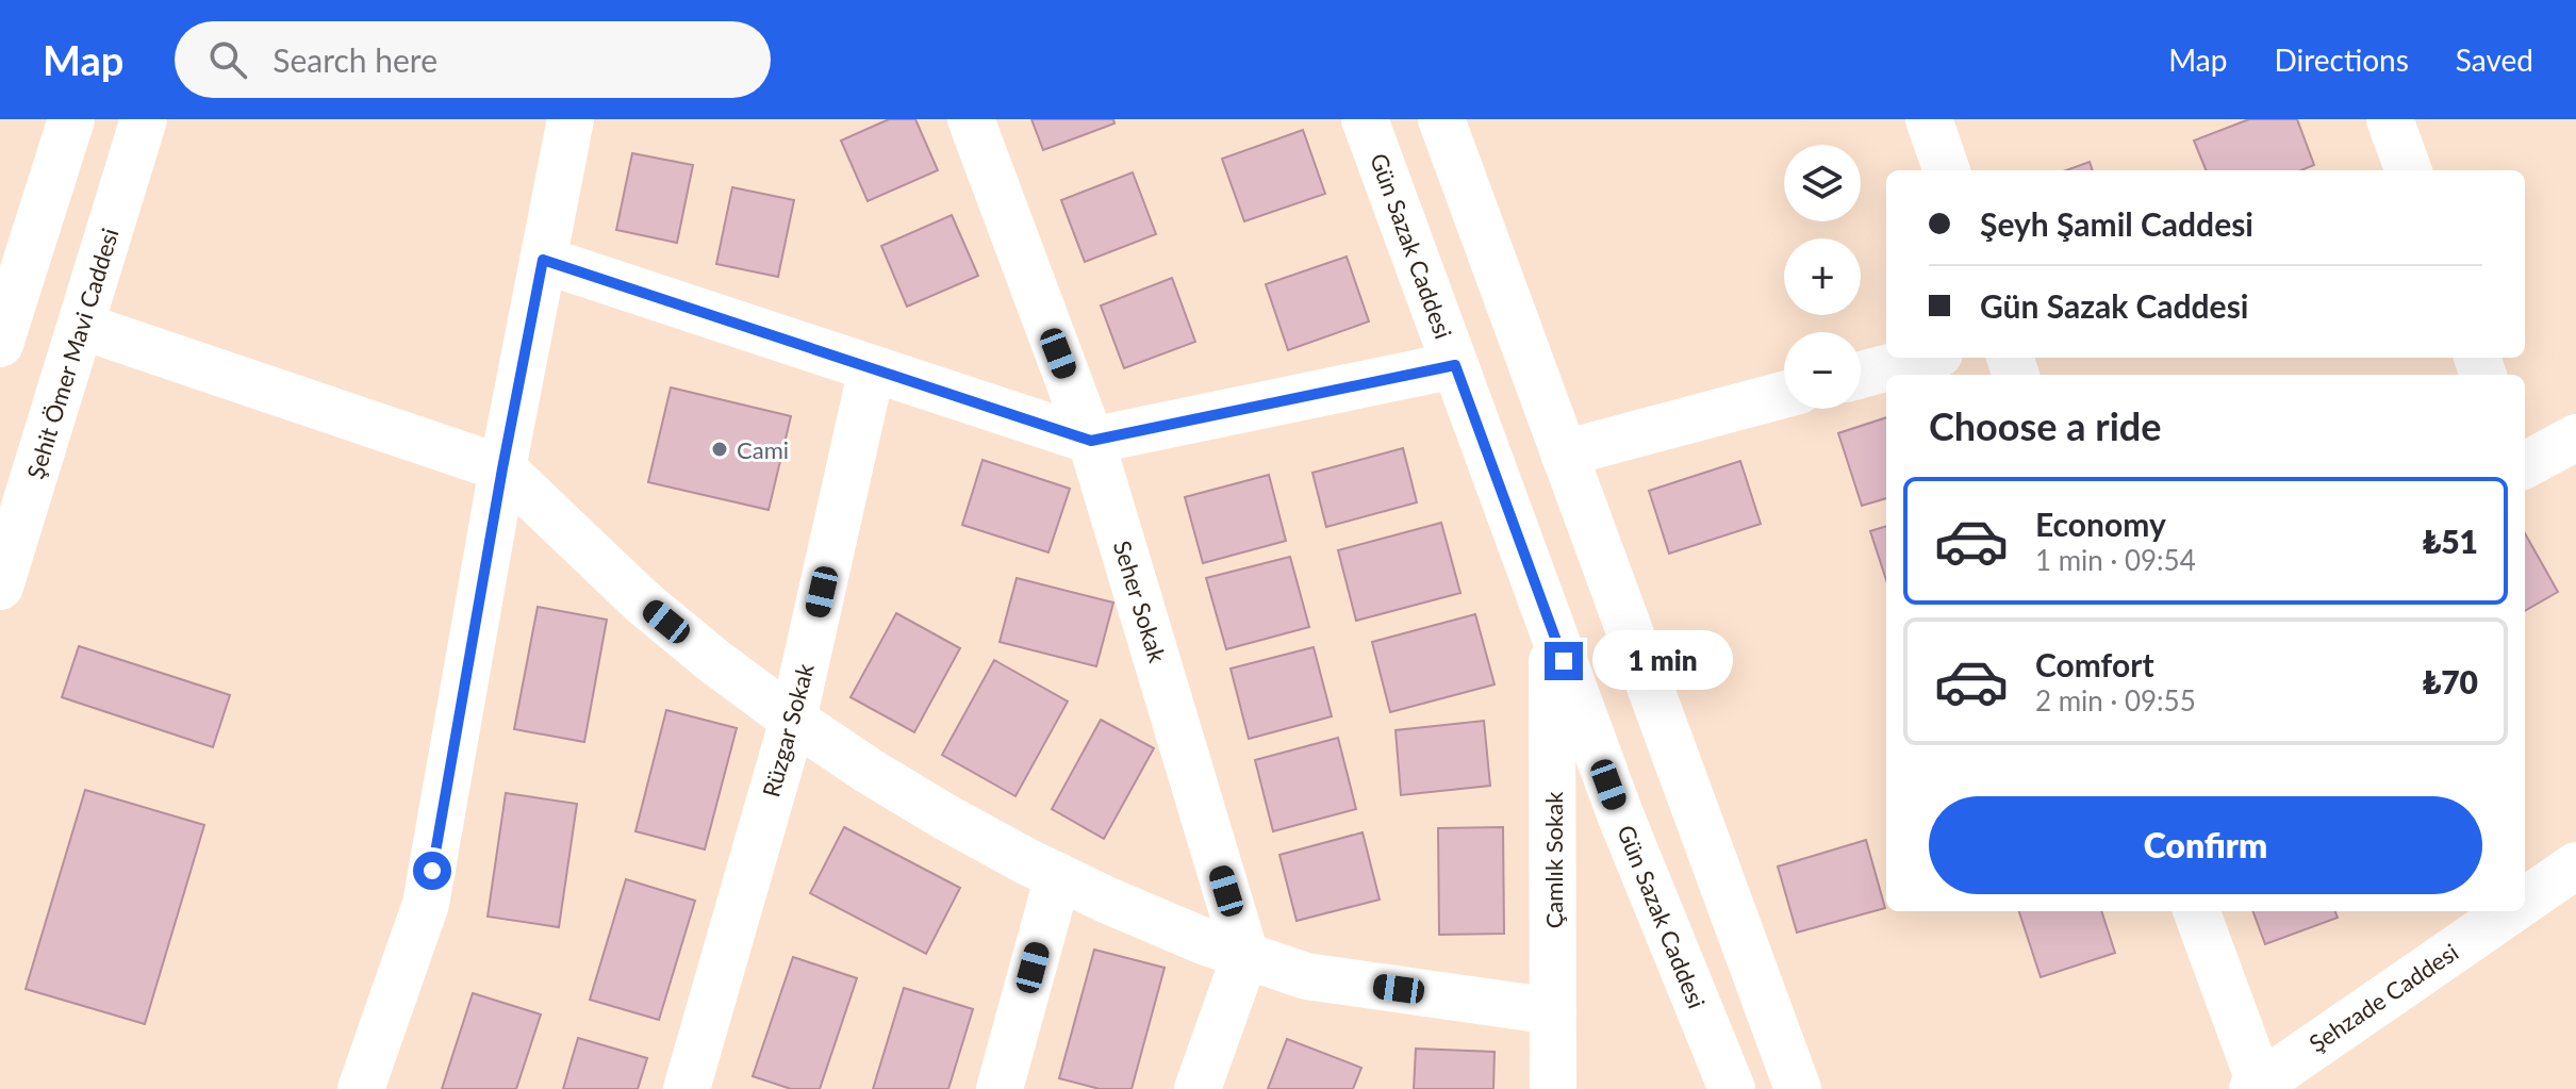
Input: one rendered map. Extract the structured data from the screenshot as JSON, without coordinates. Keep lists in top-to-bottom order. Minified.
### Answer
{"streets":{"street":["Gün Sazak Caddesi","Şehit Ömer Mavi Caddesi","Seher Sokak","Rüzgar Sokak","Çamlık Sokak","Şehzade Caddesi"]},"crossings":[["Gün Sazak Caddesi","Çamlık Sokak"]],"places":["Cami"],"page":{"header":"Map","search":"Search here","nav":["Map","Directions","Saved"],"map_buttons":["+","−"],"banner":["Şeyh Şamil Caddesi","Gün Sazak Caddesi"],"heading":"Choose a ride","list":[{"name":"Economy","note":"1 min · 09:54","value":"₺51"},{"name":"Comfort","note":"2 min · 09:55","value":"₺70"}],"bubble":"1 min","buttons":"Confirm"}}
